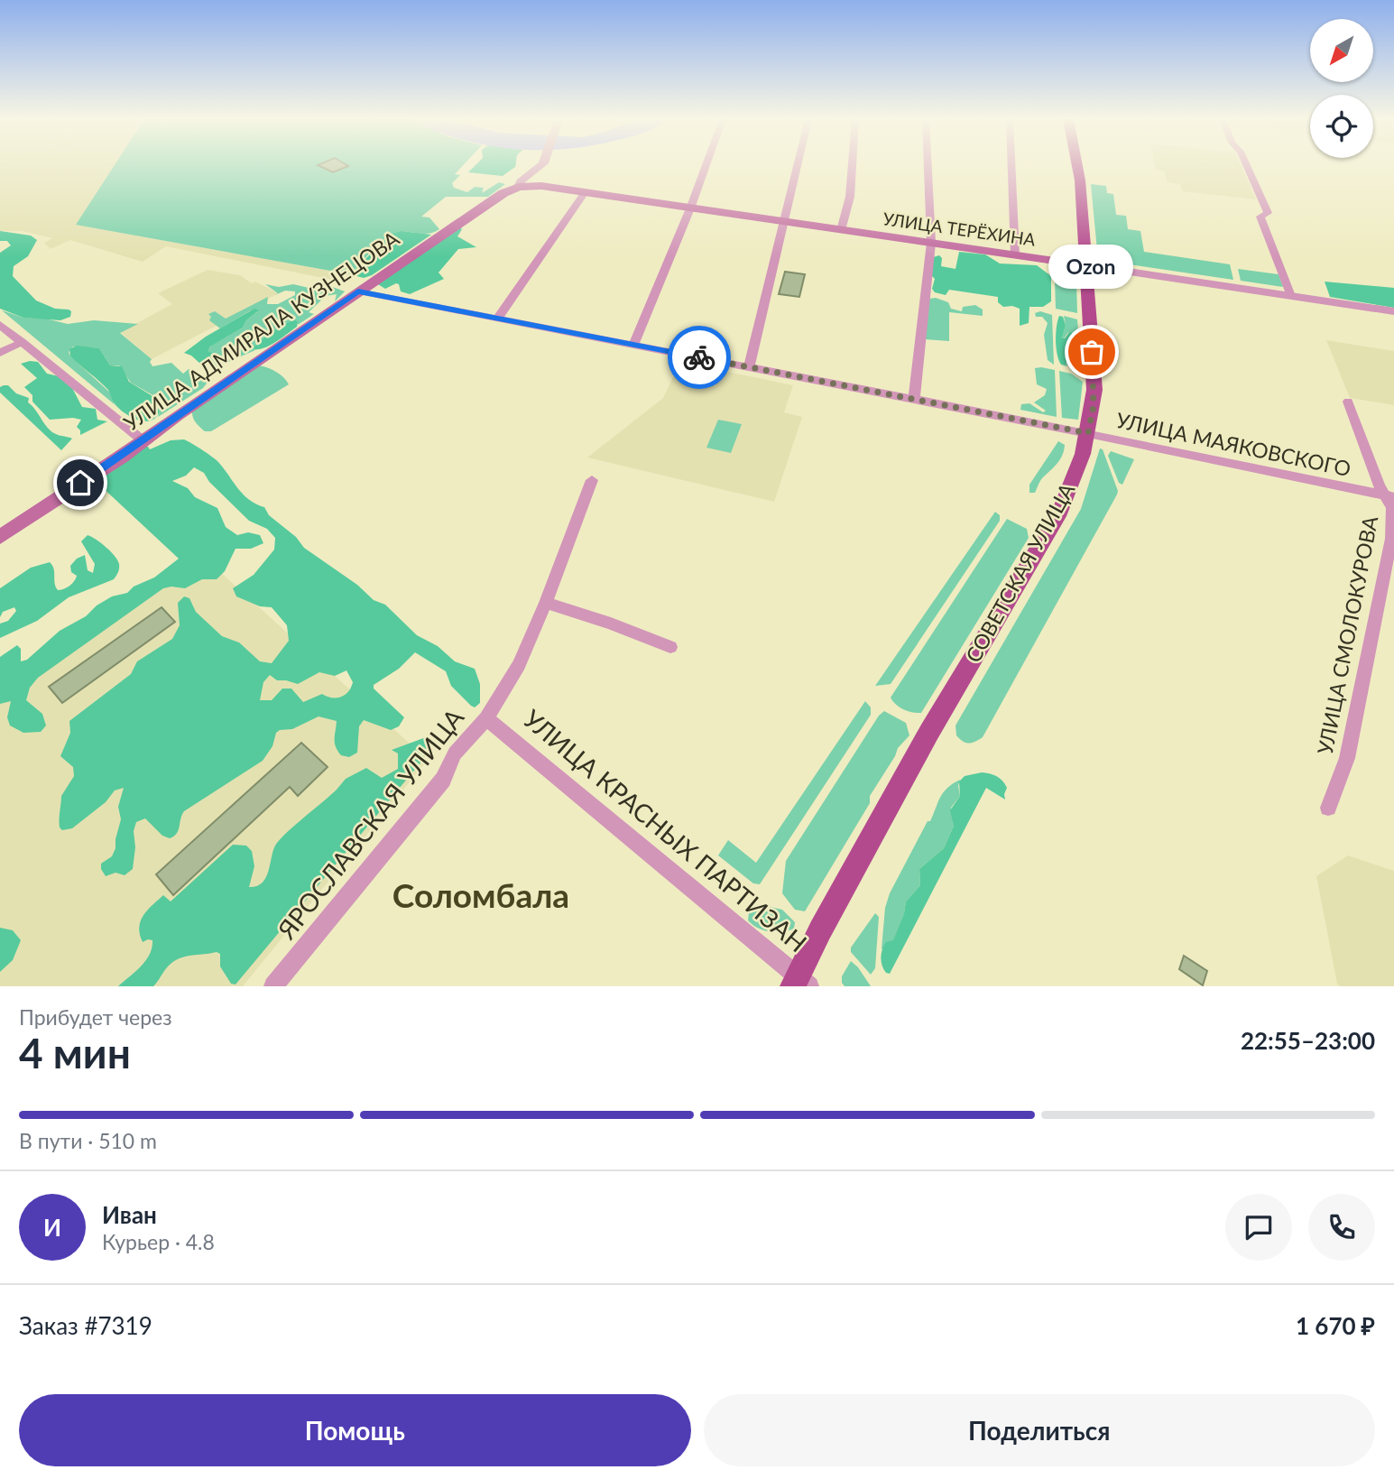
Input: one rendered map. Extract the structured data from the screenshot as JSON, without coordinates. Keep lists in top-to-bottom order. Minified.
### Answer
{"streets":{"main road":["УЛИЦА ТЕРЁХИНА","УЛИЦА АДМИРАЛА КУЗНЕЦОВА","СОВЕТСКАЯ УЛИЦА"],"street":["УЛИЦА МАЯКОВСКОГО","УЛИЦА СМОЛОКУРОВА","ЯРОСЛАВСКАЯ УЛИЦА","УЛИЦА КРАСНЫХ ПАРТИЗАН"]},"crossings":[["УЛИЦА ТЕРЁХИНА","УЛИЦА АДМИРАЛА КУЗНЕЦОВА"],["УЛИЦА ТЕРЁХИНА","СОВЕТСКАЯ УЛИЦА"],["УЛИЦА АДМИРАЛА КУЗНЕЦОВА","УЛИЦА МАЯКОВСКОГО"],["УЛИЦА МАЯКОВСКОГО","СОВЕТСКАЯ УЛИЦА"],["УЛИЦА МАЯКОВСКОГО","УЛИЦА СМОЛОКУРОВА"],["СОВЕТСКАЯ УЛИЦА","УЛИЦА КРАСНЫХ ПАРТИЗАН"],["ЯРОСЛАВСКАЯ УЛИЦА","УЛИЦА КРАСНЫХ ПАРТИЗАН"]],"districts":["Соломбала"],"places":["Ozon"],"north":"bottom left","page":{"bubble":"Ozon","heading":["4 мин","Прибудет через","22:55–23:00"],"panel":["Иван","Курьер · 4.8","Заказ #7319","1 670 ₽"],"bar":"В пути · 510 m","round":"И","buttons":["Помощь","Поделиться"]}}
